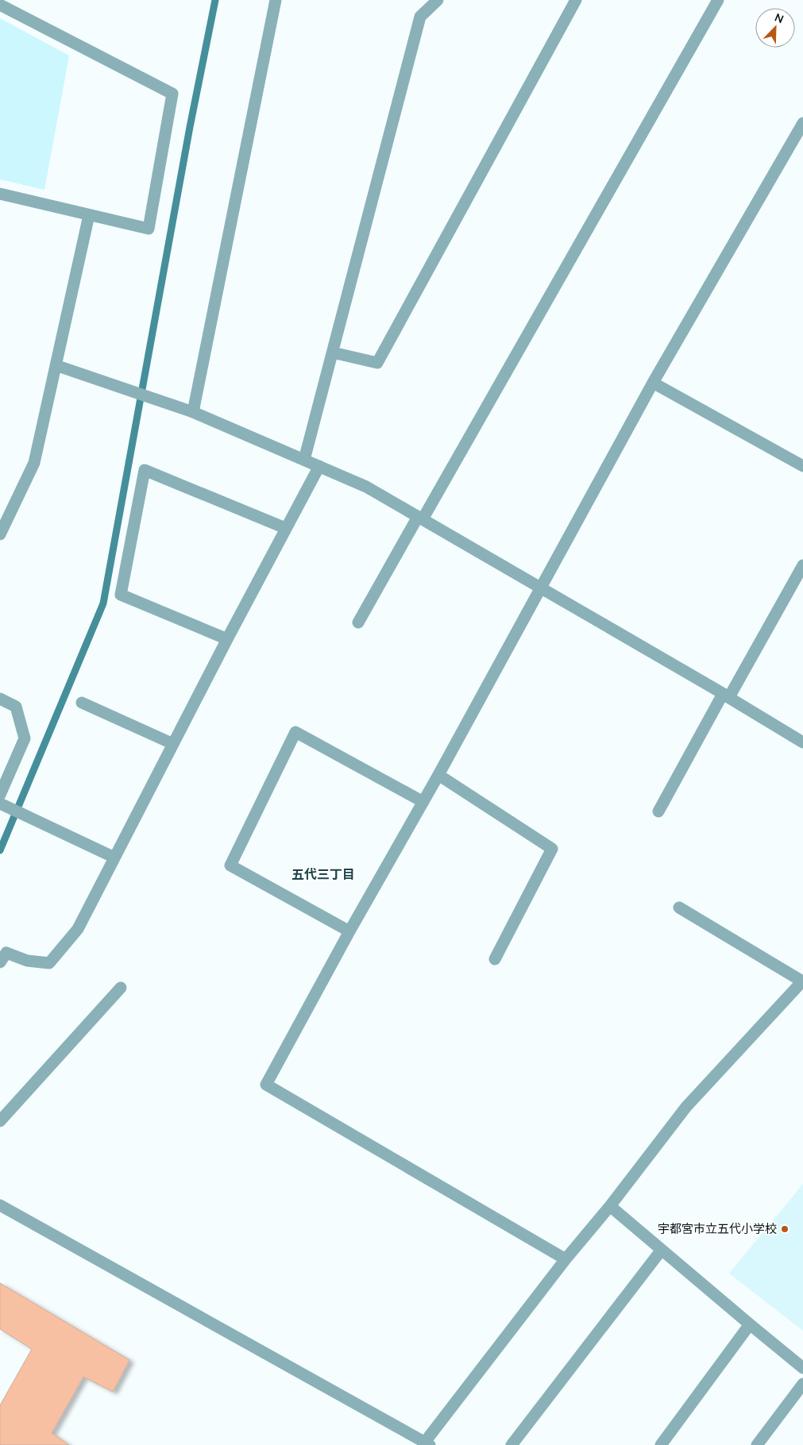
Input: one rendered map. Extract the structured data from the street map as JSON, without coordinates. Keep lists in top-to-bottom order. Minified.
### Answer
{"districts":["五代三丁目"],"places":["宇都宮市立五代小学校"],"north":"top right"}
